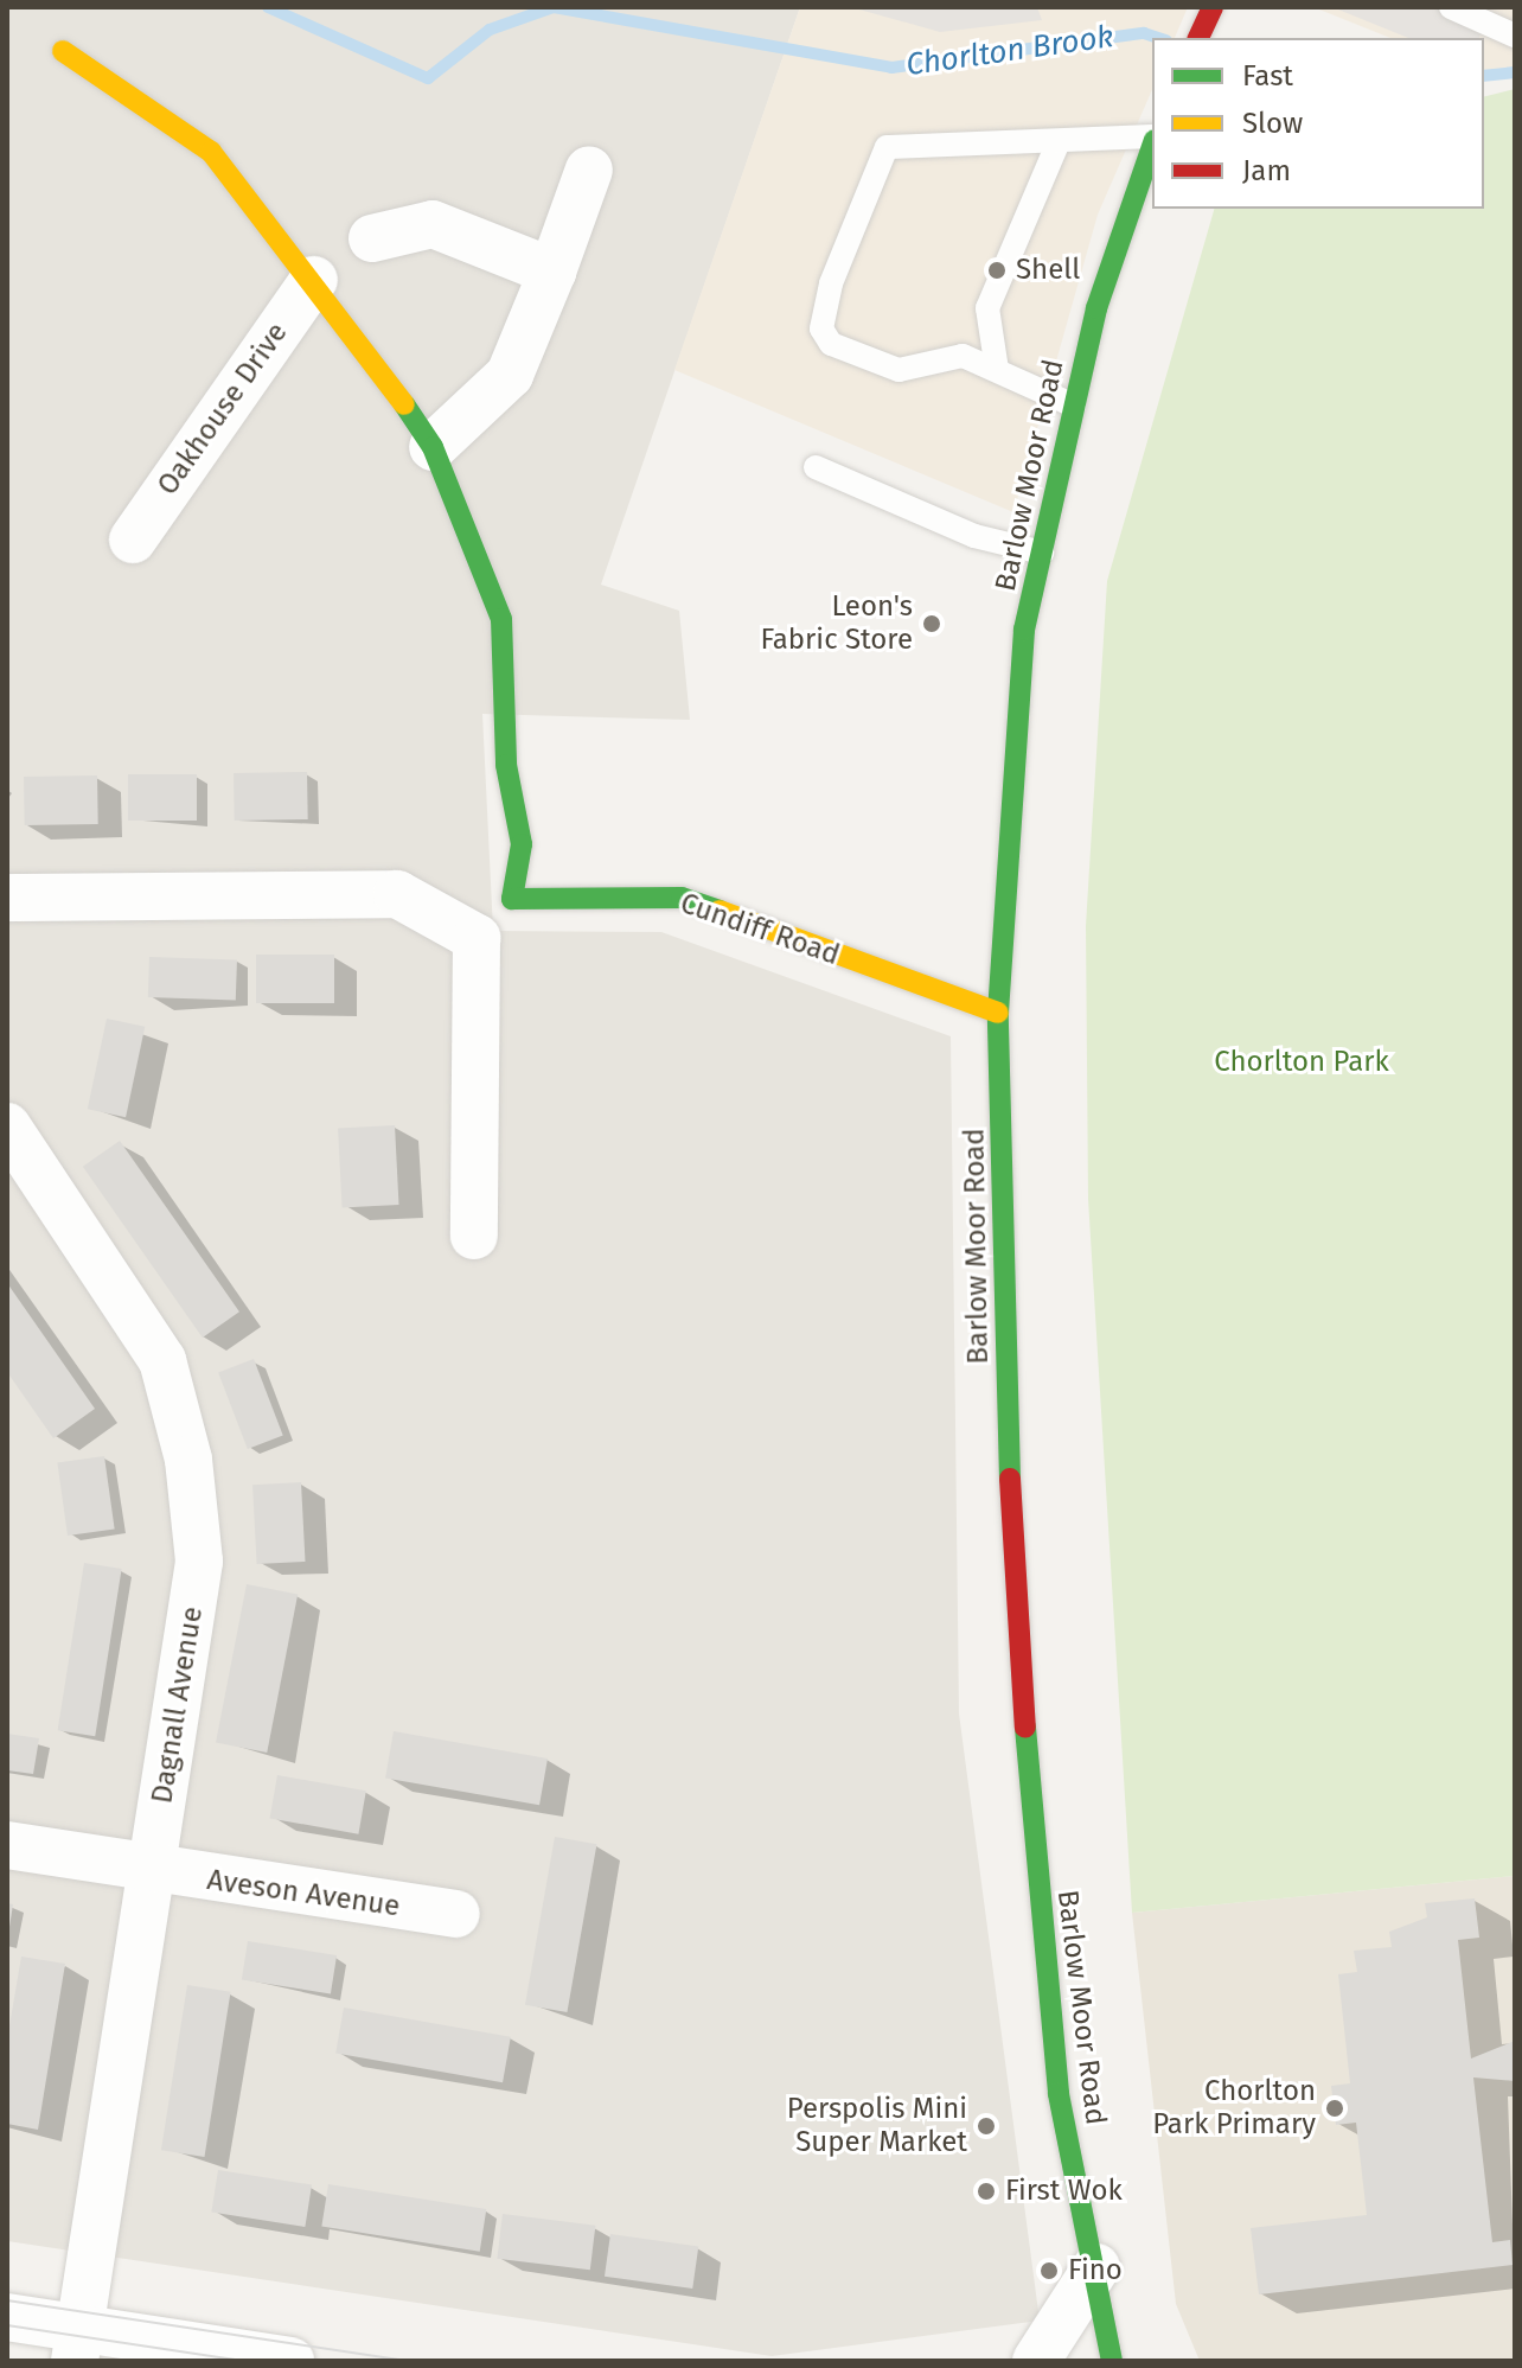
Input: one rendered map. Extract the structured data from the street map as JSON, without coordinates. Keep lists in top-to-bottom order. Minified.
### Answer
{"streets":{"main road":["Barlow Moor Road","Cundiff Road"],"street":["Oakhouse Drive","Dagnall Avenue","Aveson Avenue"]},"crossings":[["Barlow Moor Road","Cundiff Road"],["Dagnall Avenue","Aveson Avenue"]],"water":["Chorlton Brook"],"parks":["Chorlton Park"],"places":["Shell","Leon's Fabric Store","Chorlton Park Primary","Perspolis Mini Super Market","First Wok","Fino"],"legend":["Fast","Slow","Jam"]}
